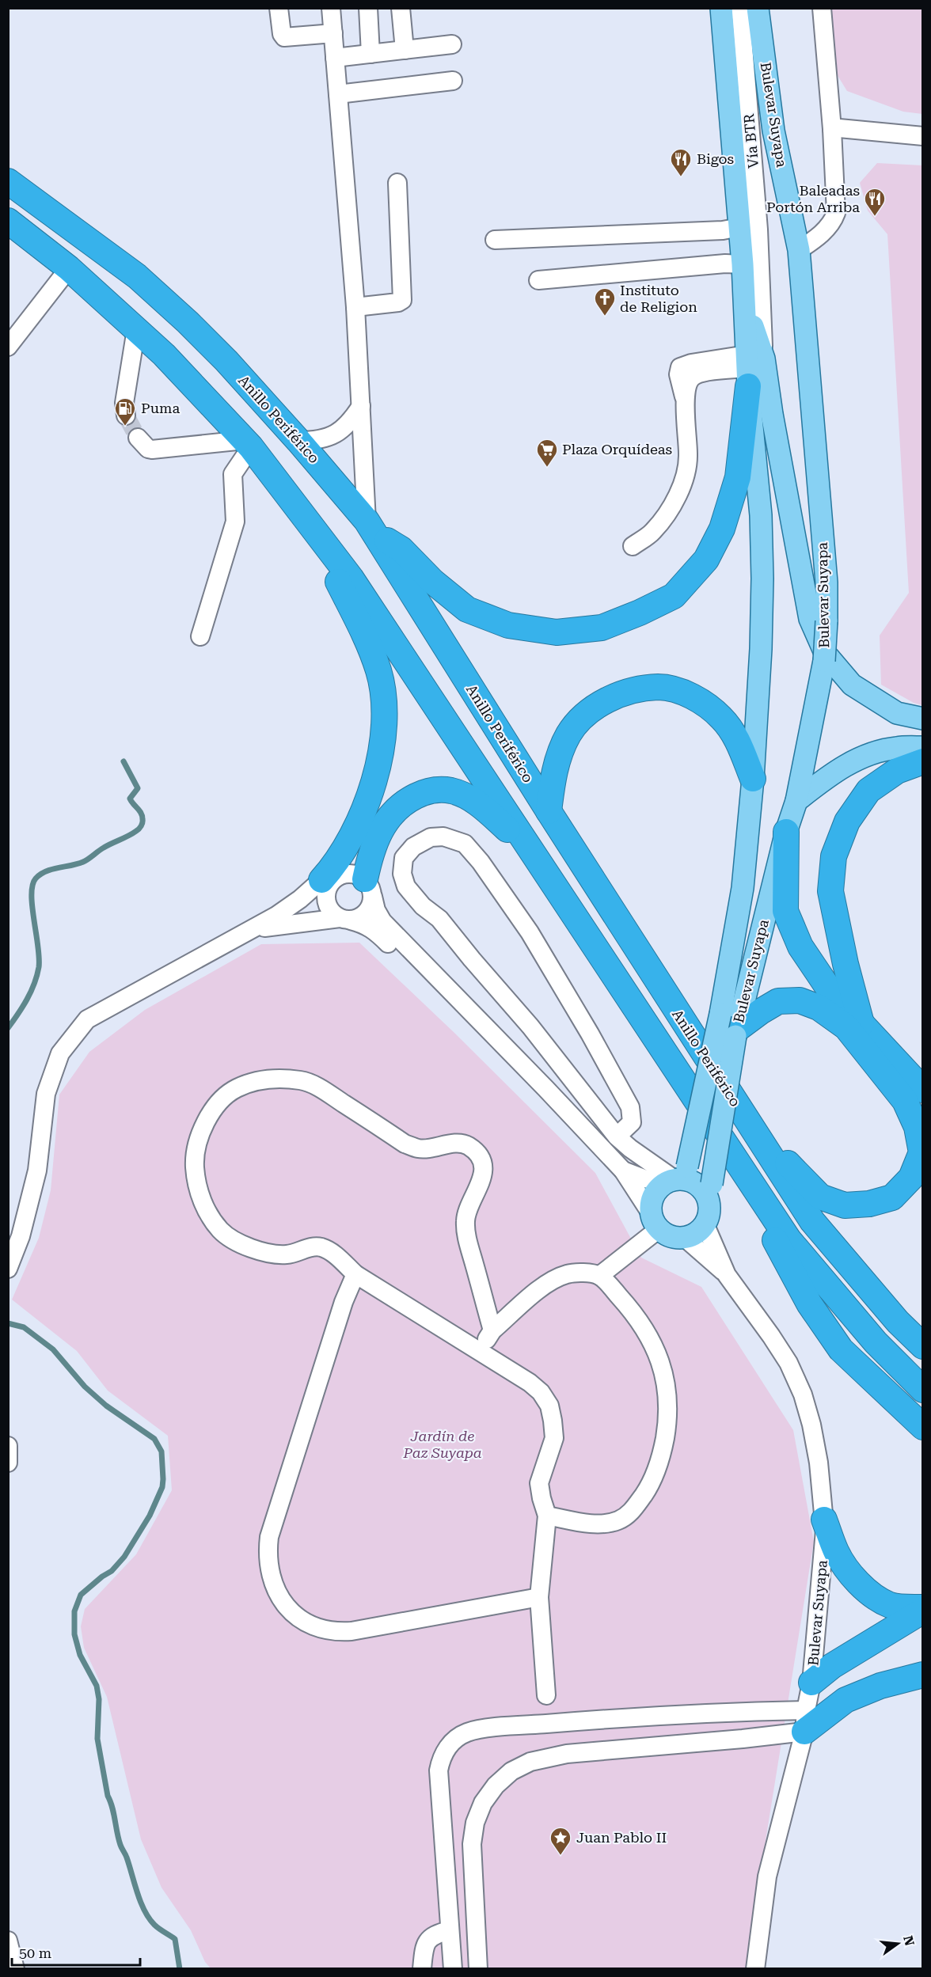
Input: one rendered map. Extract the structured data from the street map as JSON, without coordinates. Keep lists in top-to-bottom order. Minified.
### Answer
{"streets":{"highway":["Anillo Periférico"],"main road":["Bulevar Suyapa"],"street":["Vía BTR"]},"crossings":[["Bulevar Suyapa","Vía BTR"]],"parks":["Jardín de Paz Suyapa"],"places":{"restaurant":["Bigos","Baleadas Portón Arriba"],"church":["Instituto de Religion"],"fuel station":["Puma"],"supermarket":["Plaza Orquídeas"],"place":["Juan Pablo II"]},"scale_bar":"50 m","north":"right"}
